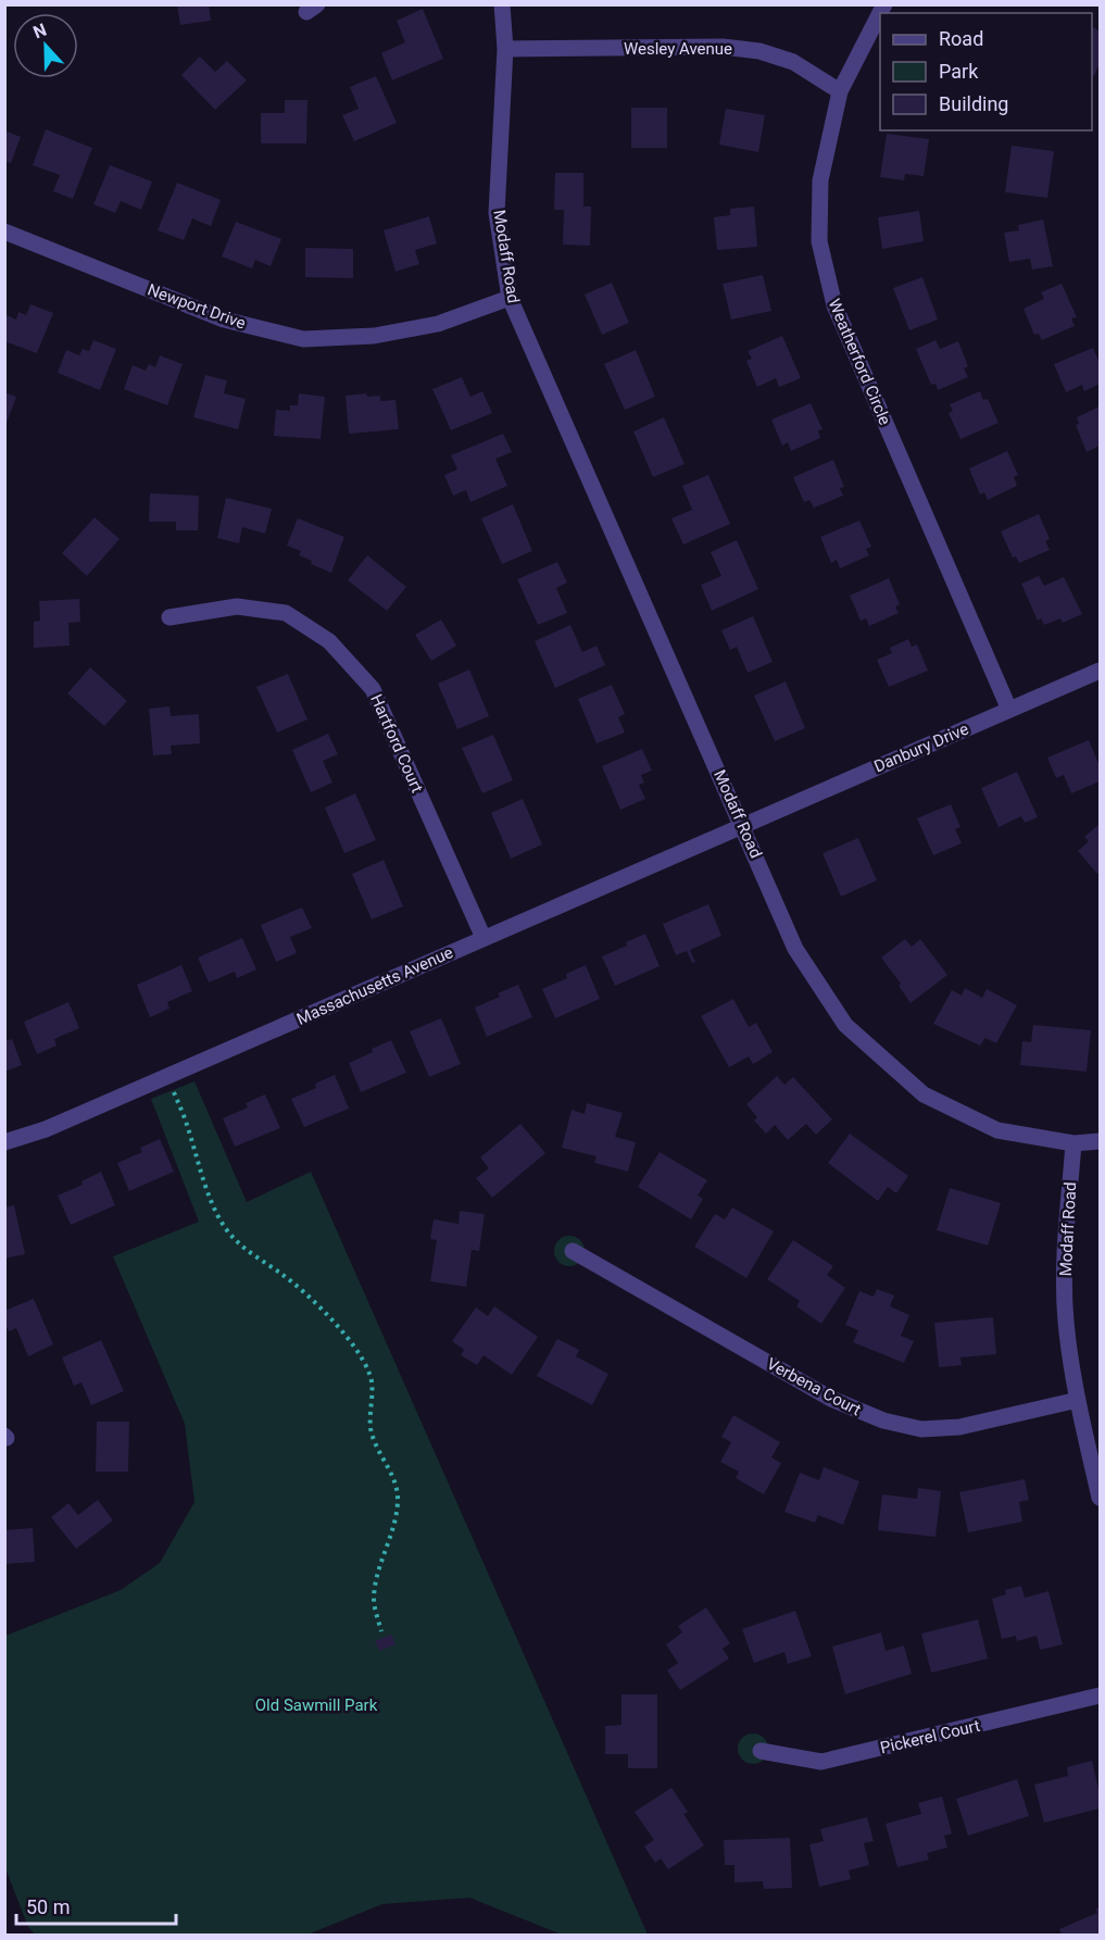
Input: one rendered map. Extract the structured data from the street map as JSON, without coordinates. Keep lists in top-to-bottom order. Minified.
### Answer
{"streets":{"street":["Wesley Avenue","Modaff Road","Newport Drive","Weatherford Circle","Hartford Court","Danbury Drive","Massachusetts Avenue","Verbena Court","Pickerel Court"]},"crossings":[["Wesley Avenue","Modaff Road"],["Wesley Avenue","Weatherford Circle"],["Modaff Road","Newport Drive"],["Modaff Road","Danbury Drive"],["Modaff Road","Massachusetts Avenue"],["Modaff Road","Verbena Court"],["Weatherford Circle","Danbury Drive"],["Hartford Court","Massachusetts Avenue"],["Danbury Drive","Massachusetts Avenue"]],"parks":["Old Sawmill Park"],"legend":["Road","Park","Building"],"scale_bar":"50 m","north":"top"}
